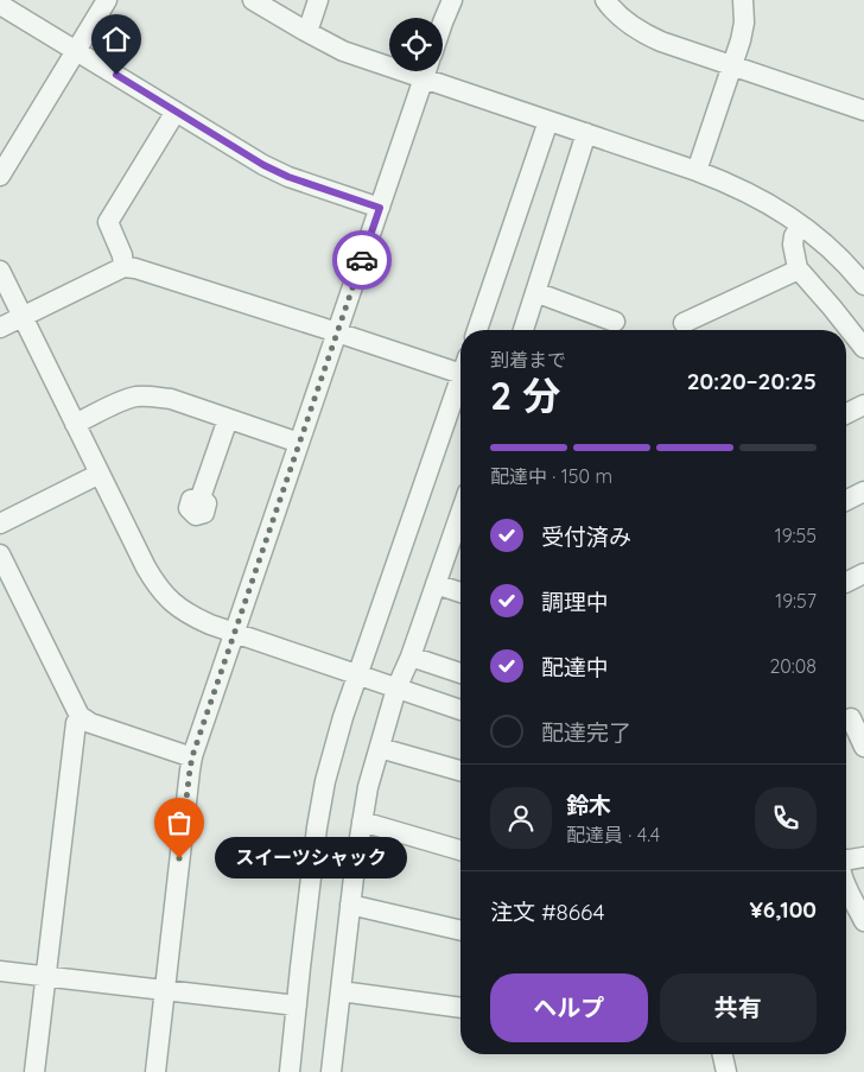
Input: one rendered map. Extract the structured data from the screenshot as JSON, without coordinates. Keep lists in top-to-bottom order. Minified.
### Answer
{"places":["スイーツシャック"],"page":{"heading":["2 分","到着まで","20:20–20:25"],"panel":["鈴木","配達員 · 4.4","注文 #8664","¥6,100"],"bar":"配達中 · 150 m","list":[["受付済み","19:55"],["調理中","19:57"],["配達中","20:08"],"配達完了"],"bubble":"スイーツシャック","buttons":["ヘルプ","共有"]}}
